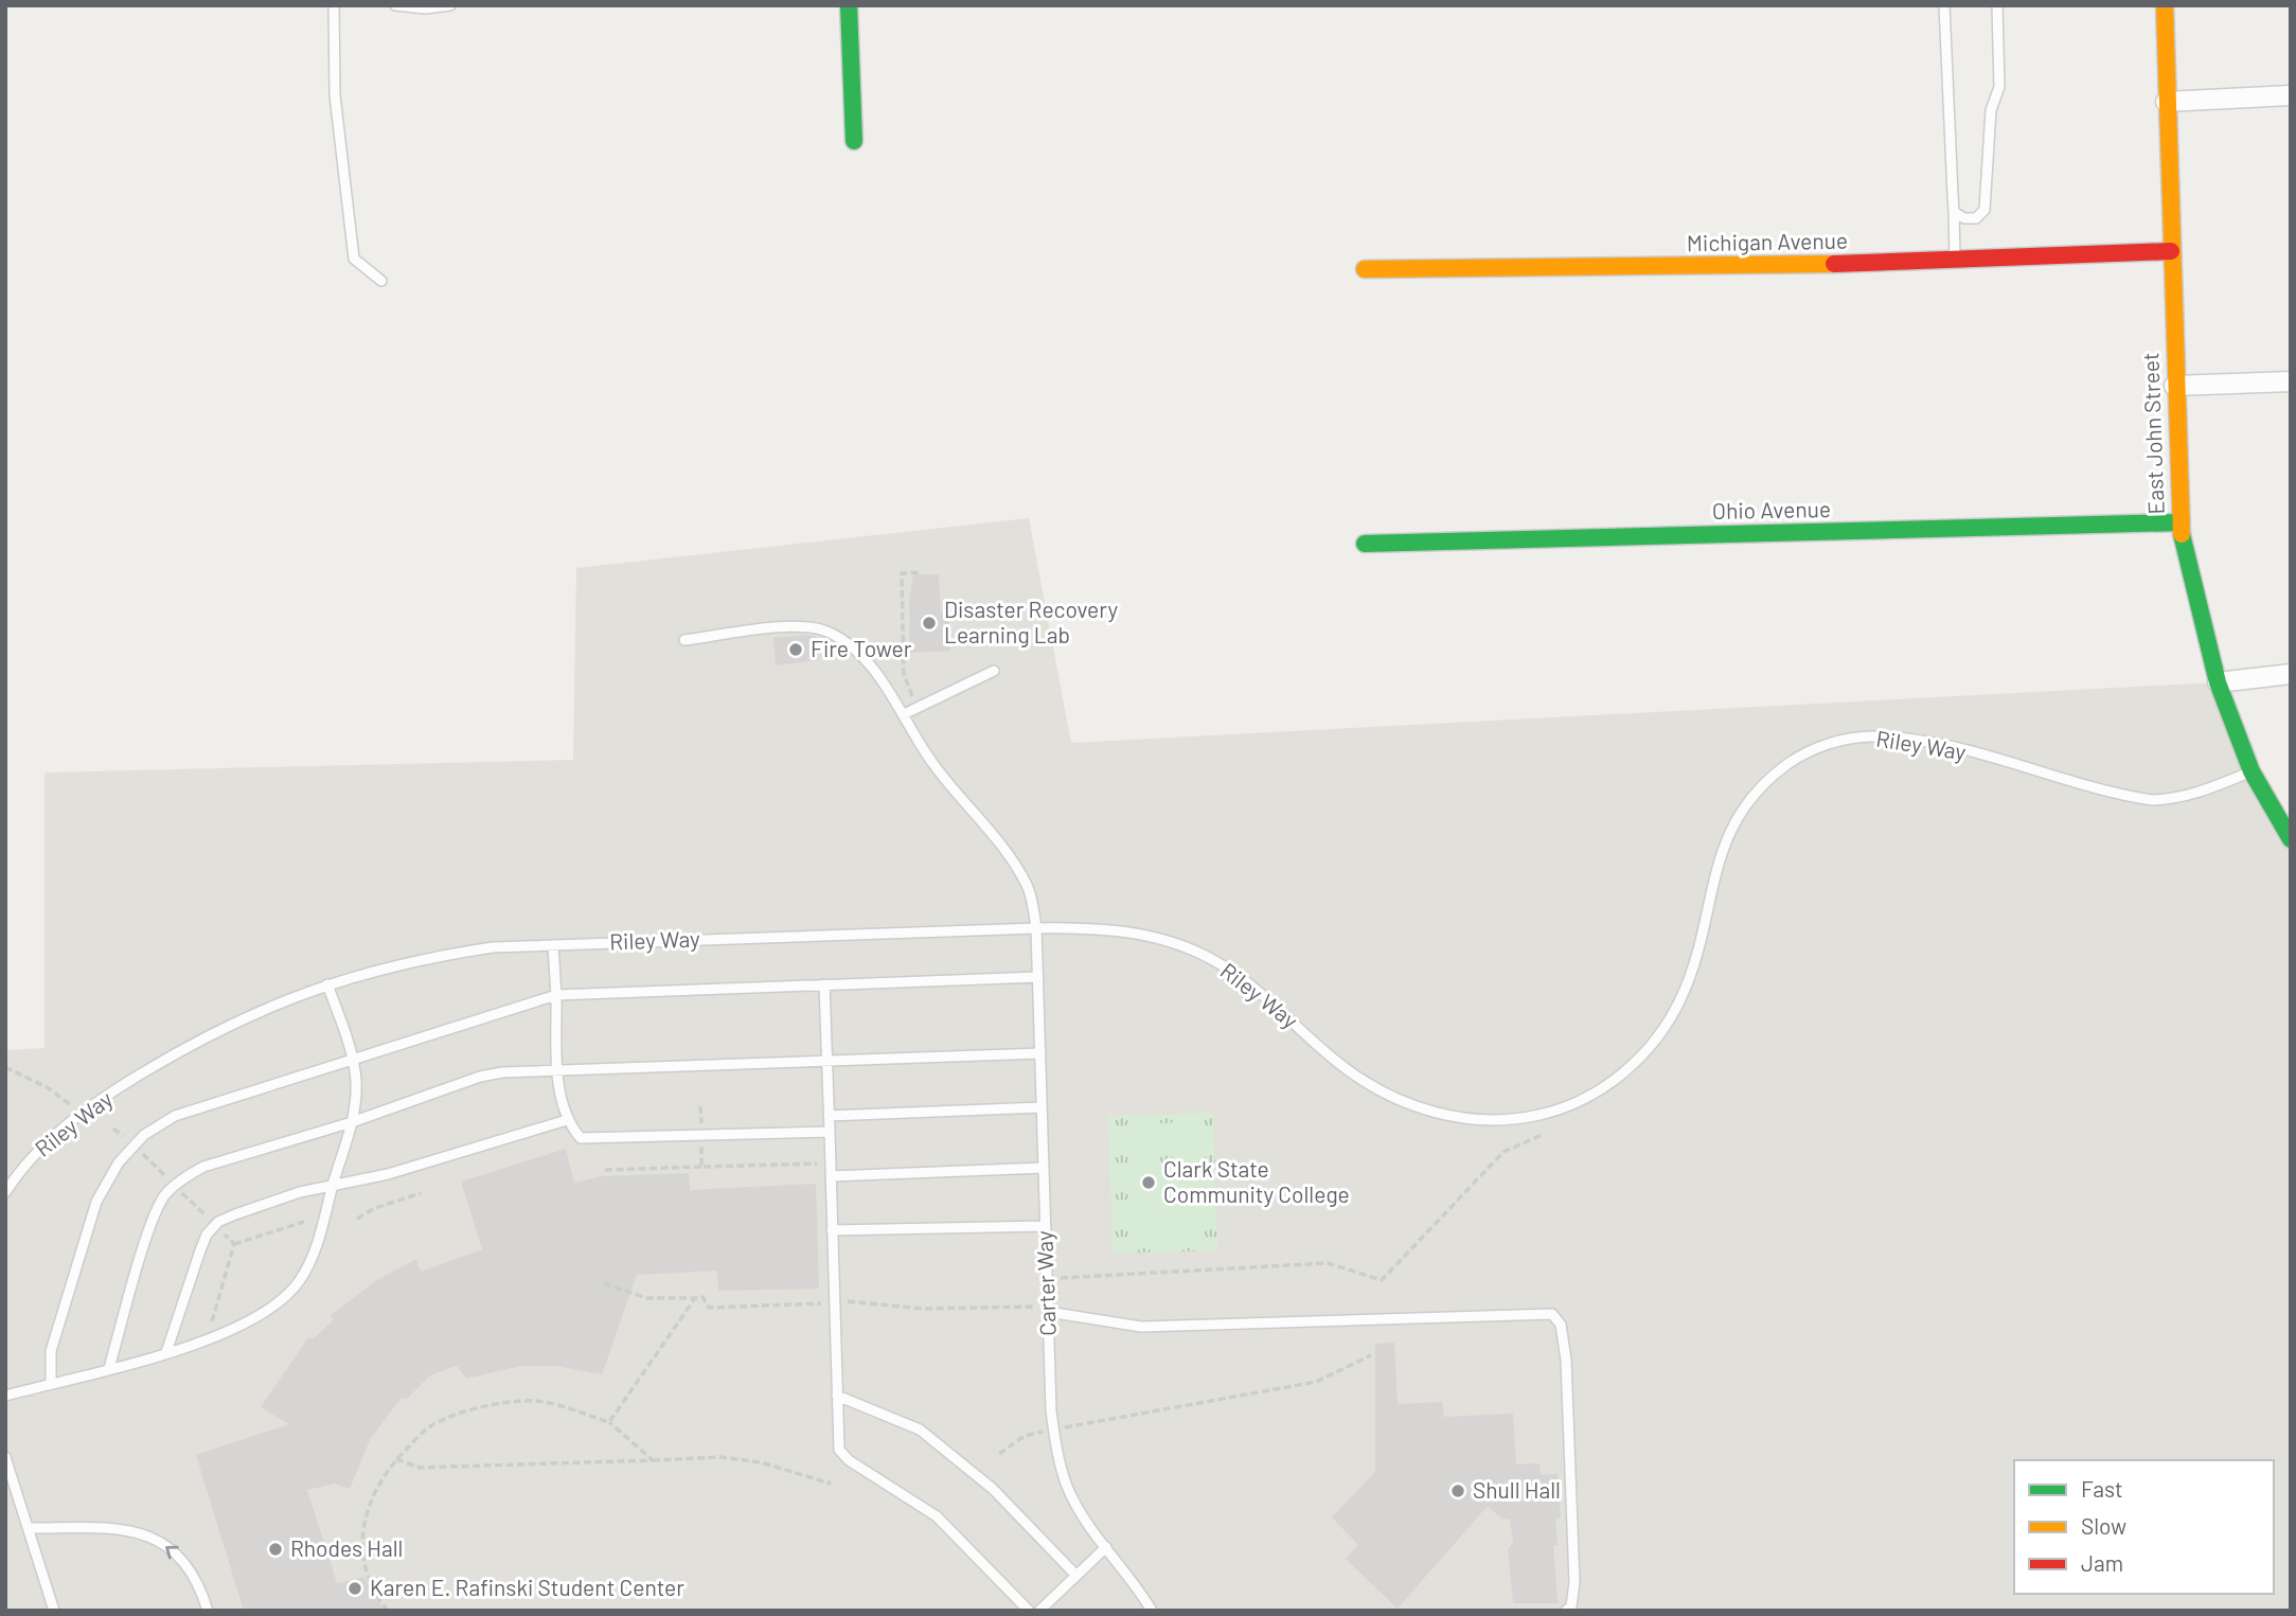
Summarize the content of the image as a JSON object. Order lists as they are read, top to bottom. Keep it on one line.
{"streets":{"street":["Michigan Avenue","East John Street","Ohio Avenue"],"lane":["Riley Way","Carter Way"]},"crossings":[["Michigan Avenue","East John Street"],["East John Street","Ohio Avenue"],["East John Street","Riley Way"],["Riley Way","Carter Way"]],"places":["Disaster Recovery Learning Lab","Fire Tower","Clark State Community College","Shull Hall","Rhodes Hall","Karen E. Rafinski Student Center"],"legend":["Fast","Slow","Jam"]}
